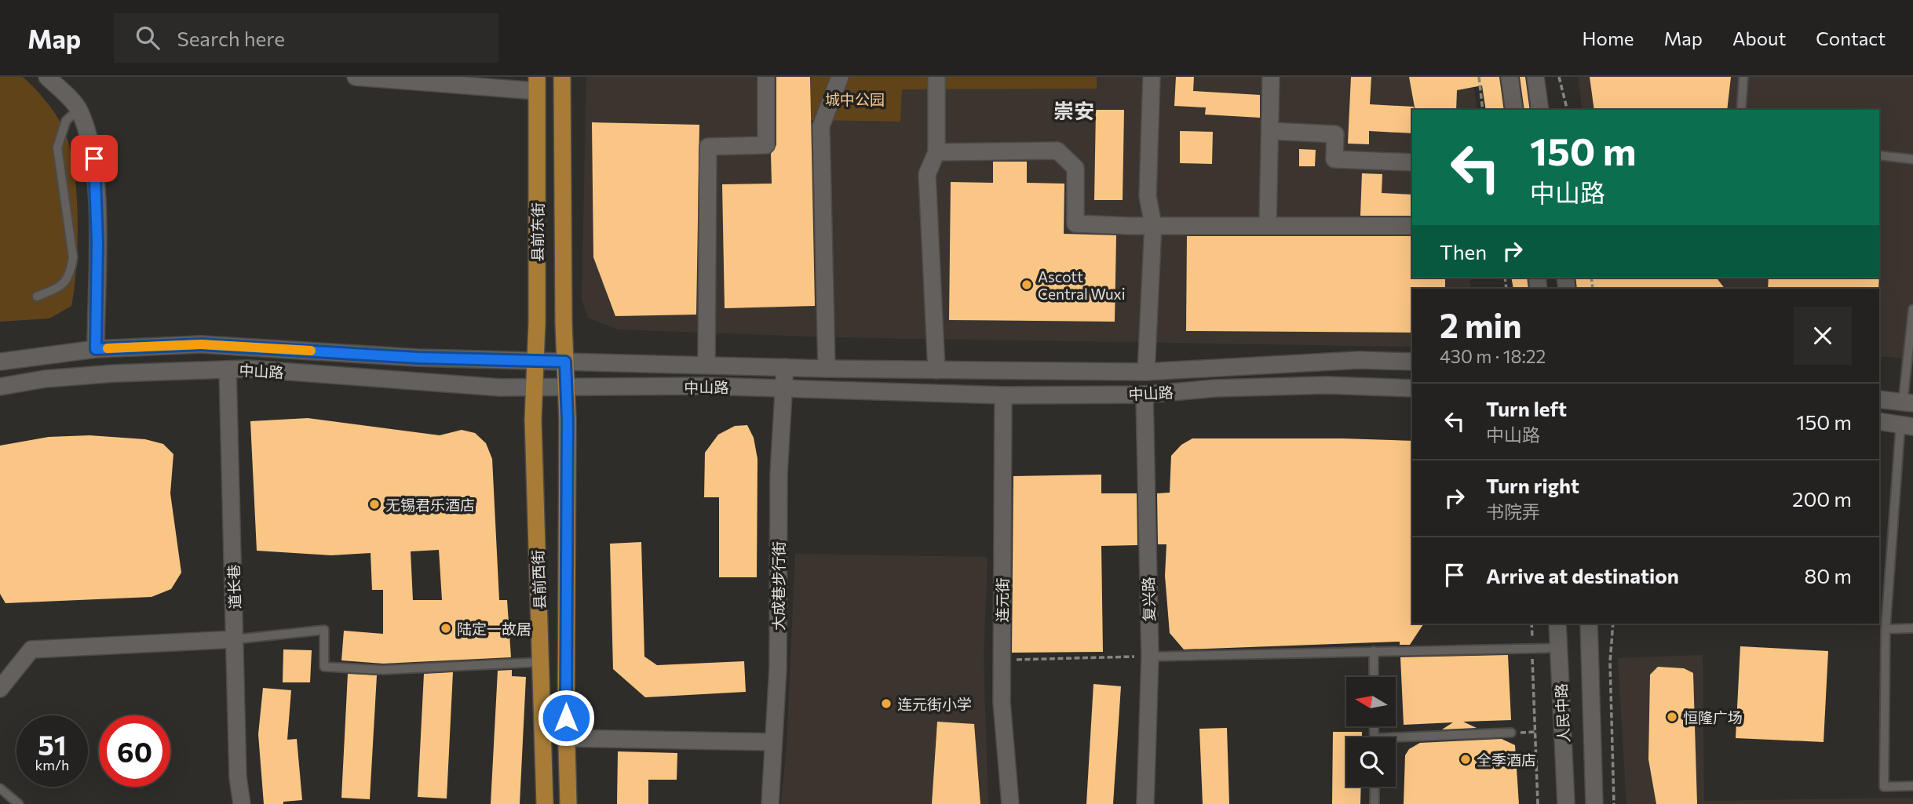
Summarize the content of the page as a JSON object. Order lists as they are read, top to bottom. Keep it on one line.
{"streets":{"main road":["县前东街","县前西街"],"street":["中山路","大成巷步行街","道长巷","复兴路","连元街","人民中路"]},"crossings":[["县前东街","中山路"],["县前东街","县前西街"],["中山路","县前西街"],["中山路","大成巷步行街"],["中山路","道长巷"],["中山路","复兴路"],["中山路","连元街"]],"districts":["崇安"],"parks":["城中公园"],"places":["Ascott Central Wuxi","无锡君乐酒店","陆定一故居","连元街小学","恒隆广场","全季酒店"],"north":"left","page":{"header":"Map","search":"Search here","nav":["Home","Map","About","Contact"],"turn":["150 m","中山路"],"then":"Then","heading":["2 min","430 m · 18:22"],"list":[{"name":"Turn left","note":"中山路","value":"150 m"},{"name":"Turn right","note":"书院弄","value":"200 m"},{"name":"Arrive at destination","value":"80 m"}],"speed":"51 km/h","limit":"60"}}
